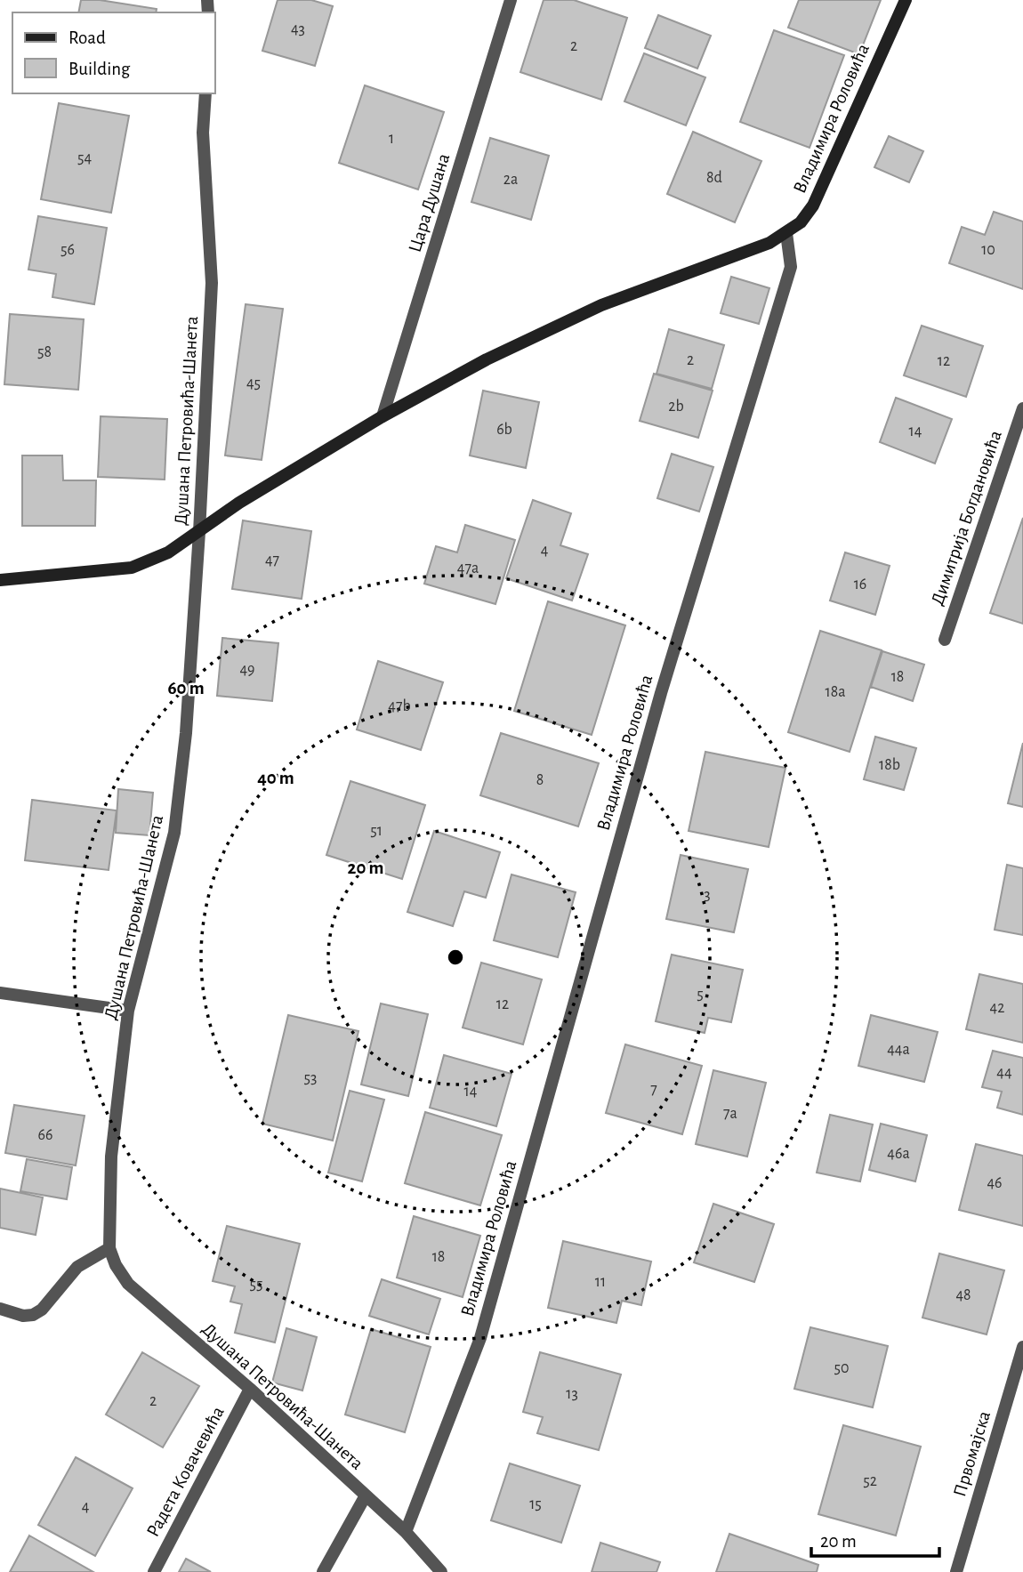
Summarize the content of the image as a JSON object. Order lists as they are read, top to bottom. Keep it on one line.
{"streets":{"street":["Владимира Роловића","Цара Душана","Душана Петровића-Шанета","Димитрија Богдановића","Првомајска","Радета Ковачевића"]},"crossings":[["Владимира Роловића","Душана Петровића-Шанета"],["Душана Петровића-Шанета","Радета Ковачевића"]],"house_numbers":["43","2","1","54","8d","2a","56","10","58","2","12","45","2b","6b","14","4","47","47a","16","49","18","18a","47b","18b","8","51","3","5","12","42","44a","44","53","7","14","7a","66","46a","46","18","11","55","48","50","13","2","52","15","4"],"legend":["Road","Building"],"scale_bar":"20 m","rings":["60 m","40 m","20 m"]}
